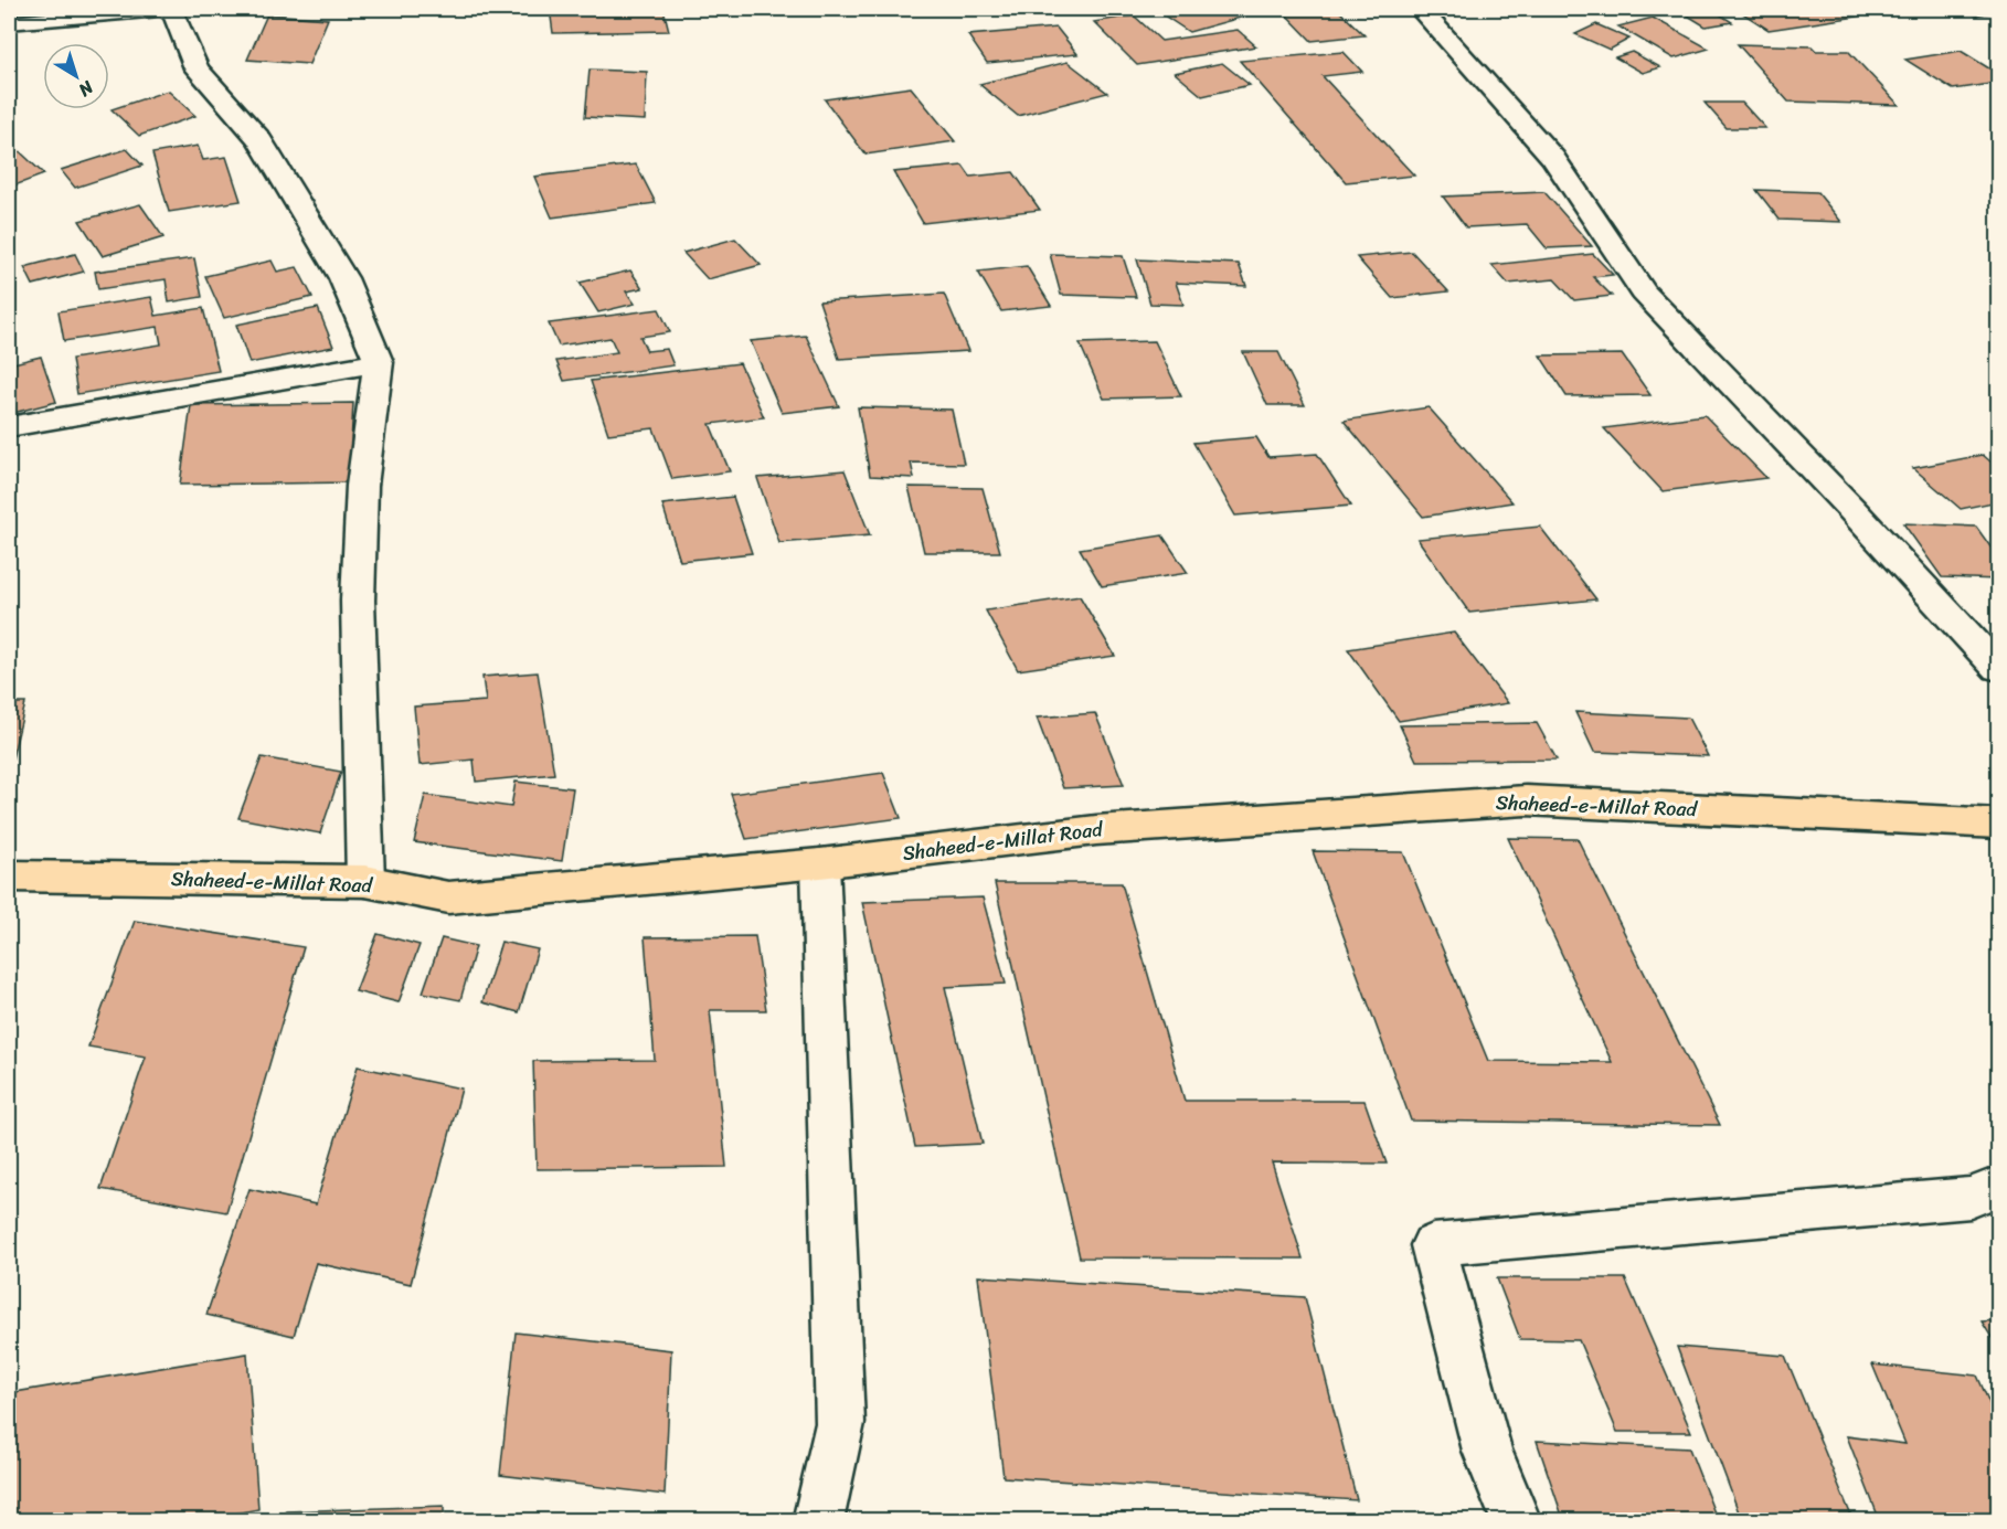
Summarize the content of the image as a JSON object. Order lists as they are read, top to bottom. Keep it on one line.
{"streets":{"main road":["Shaheed-e-Millat Road"]},"north":"bottom right"}
